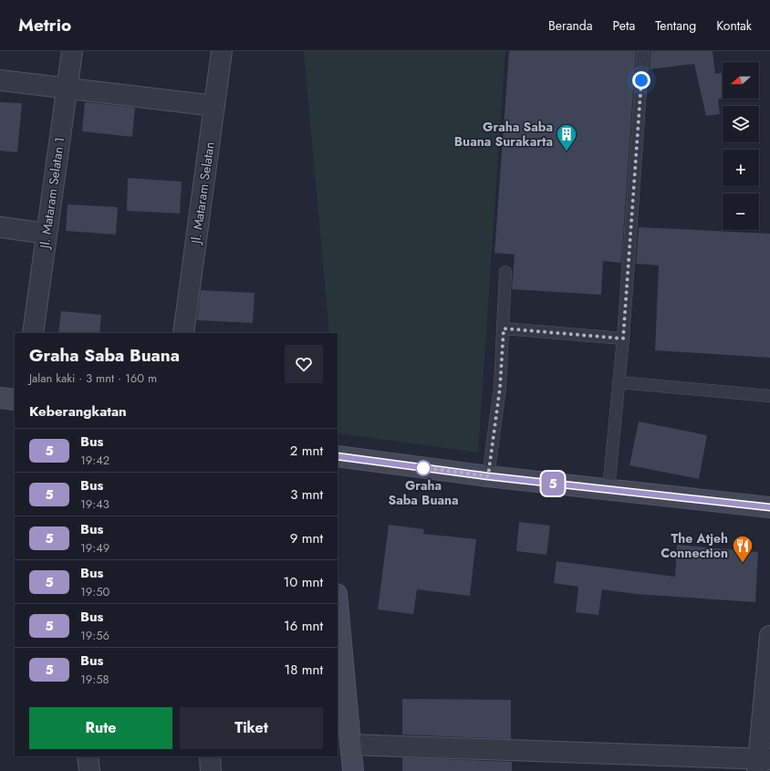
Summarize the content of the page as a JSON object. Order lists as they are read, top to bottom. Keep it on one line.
{"streets":{"street":["Jl. Mataram Selatan 1","Jl. Mataram Selatan"]},"places":{"building":["Graha Saba Buana Surakarta"],"other":["Graha Saba Buana"],"restaurant":["The Atjeh Connection"]},"lines":["bus line 5"],"north":"left","page":{"header":"Metrio","nav":["Beranda","Peta","Tentang","Kontak"],"on_map":"5","map_buttons":["+","−"],"heading":[["Graha Saba Buana","Jalan kaki · 3 mnt · 160 m"],"Keberangkatan"],"list":[{"mark":"5","name":"Bus","note":"19:42","value":"2 mnt"},{"mark":"5","name":"Bus","note":"19:43","value":"3 mnt"},{"mark":"5","name":"Bus","note":"19:49","value":"9 mnt"},{"mark":"5","name":"Bus","note":"19:50","value":"10 mnt"},{"mark":"5","name":"Bus","note":"19:56","value":"16 mnt"},{"mark":"5","name":"Bus","note":"19:58","value":"18 mnt"}],"buttons":["Rute","Tiket"]}}
